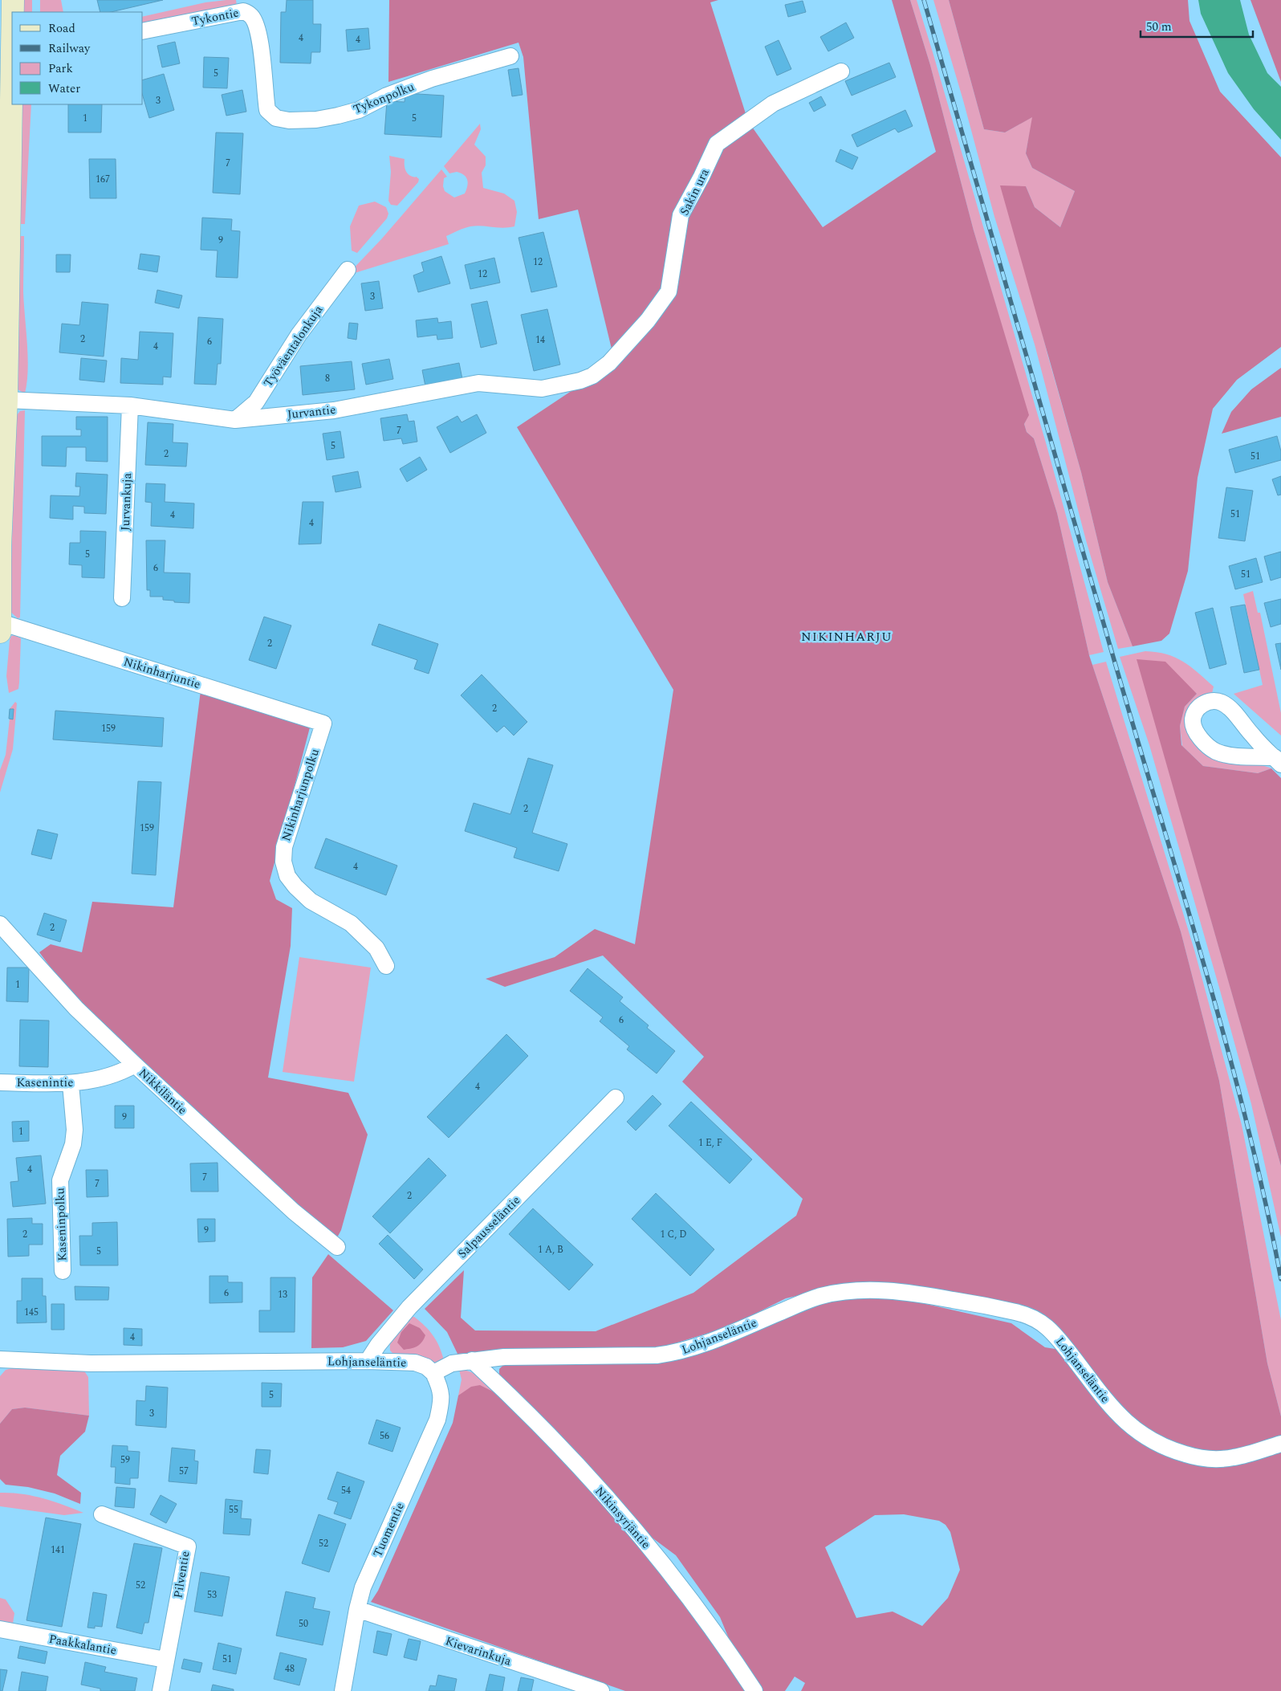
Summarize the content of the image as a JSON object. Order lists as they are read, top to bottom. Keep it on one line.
{"streets":{"street":["Tykontie","Tykonpolku","Sakin ura","Työväentalonkuja","Jurvantie","Jurvankuja","Nikinharjuntie","Nikinharjunpolku","Kasenintie","Nikkiläntie","Kaseninpolku","Salpausseläntie","Lohjanseläntie","Nikinsyrjäntie","Tuomentie","Pilventie","Paakkalantie","Kievarinkuja"]},"crossings":[["Tykontie","Tykonpolku"],["Sakin ura","Jurvantie"],["Työväentalonkuja","Jurvantie"],["Jurvantie","Jurvankuja"],["Nikinharjuntie","Nikinharjunpolku"],["Kasenintie","Nikkiläntie"],["Kasenintie","Kaseninpolku"],["Salpausseläntie","Lohjanseläntie"],["Lohjanseläntie","Nikinsyrjäntie"],["Lohjanseläntie","Tuomentie"],["Tuomentie","Kievarinkuja"],["Pilventie","Paakkalantie"]],"districts":["NIKINHARJU"],"house_numbers":["4","4","5","3","1","5","7","167","9","12","12","3","2","14","6","4","8","7","5","2","51","51","4","4","5","6","51","2","2","159","2","159","4","2","1","6","4","9","1","1 E, F","4","7","7","2","9","2","1 C, D","1 A, B","5","6","13","145","4","5","3","56","59","57","54","55","52","141","52","53","50","51","48"],"legend":["Road","Railway","Park","Water"],"scale_bar":"50 m"}
